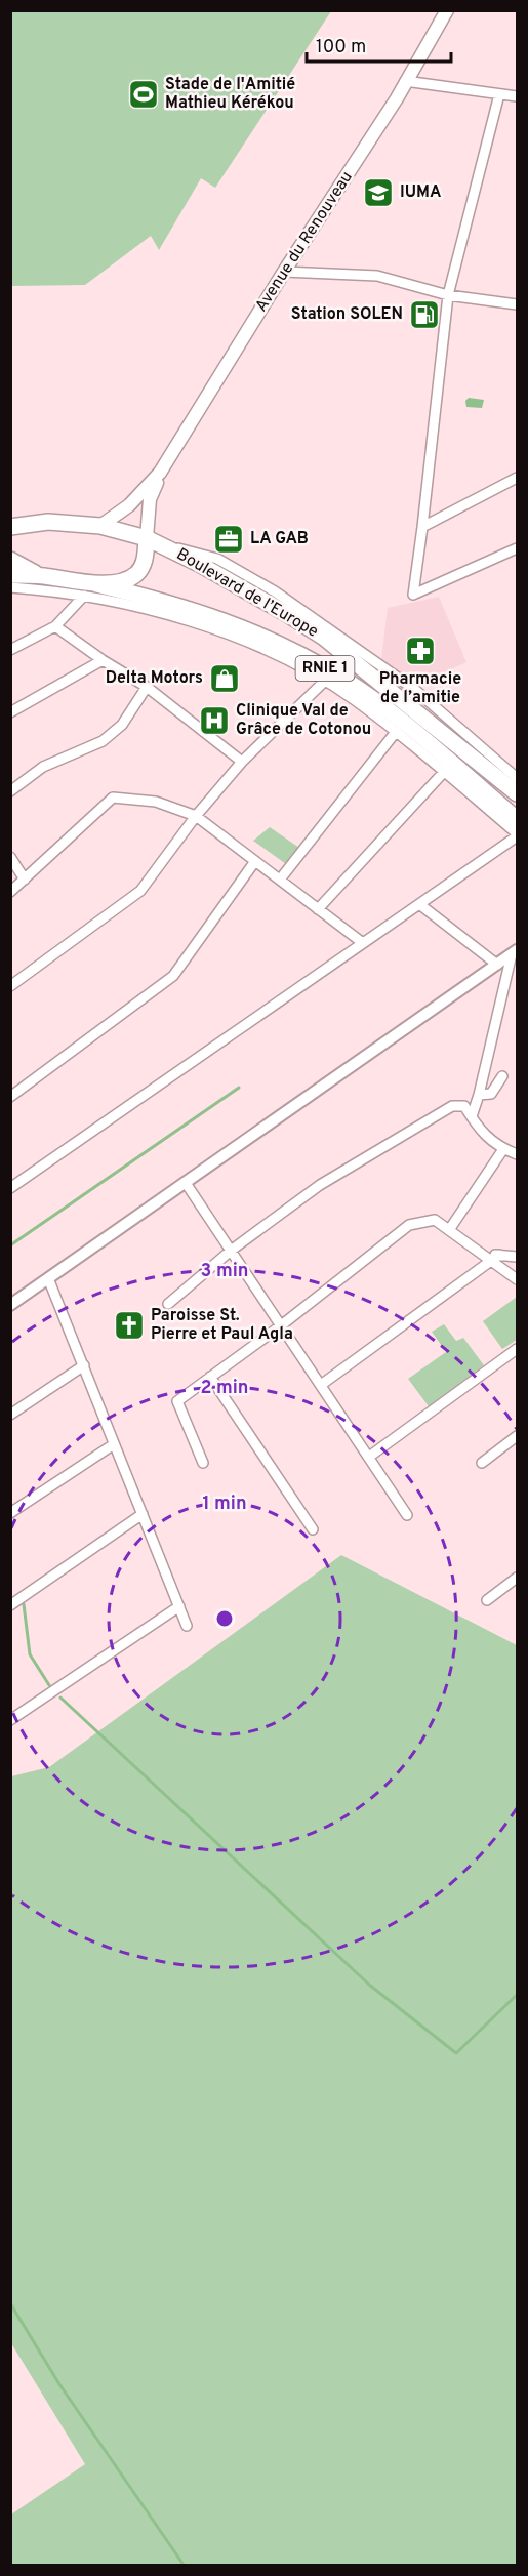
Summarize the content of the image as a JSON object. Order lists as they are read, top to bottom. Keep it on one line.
{"streets":{"highway":["Boulevard de l’Europe","RNIE 1"],"main road":["Avenue du Renouveau"]},"crossings":[["Avenue du Renouveau","Boulevard de l’Europe"],["Avenue du Renouveau","RNIE 1"],["Boulevard de l’Europe","RNIE 1"]],"places":{"sports":["Stade de l'Amitié Mathieu Kérékou"],"school or university":["IUMA"],"fuel station":["Station SOLEN"],"office":["LA GAB"],"pharmacy":["Pharmacie de l’amitie"],"shop":["Delta Motors"],"hospital":["Clinique Val de Grâce de Cotonou"],"church":["Paroisse St. Pierre et Paul Agla"]},"scale_bar":"100 m","rings":["3 min","2 min","1 min"]}
